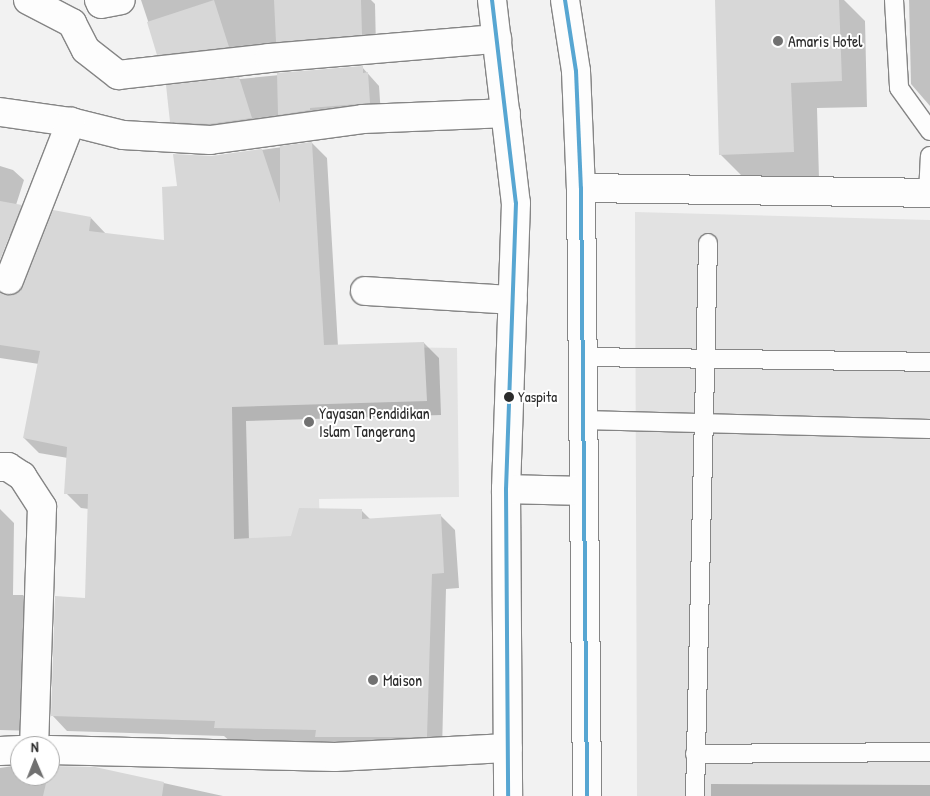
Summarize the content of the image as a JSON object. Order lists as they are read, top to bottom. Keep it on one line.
{"places":["Amaris Hotel","Yaspita","Yayasan Pendidikan Islam Tangerang","Maison"],"north":"top"}
